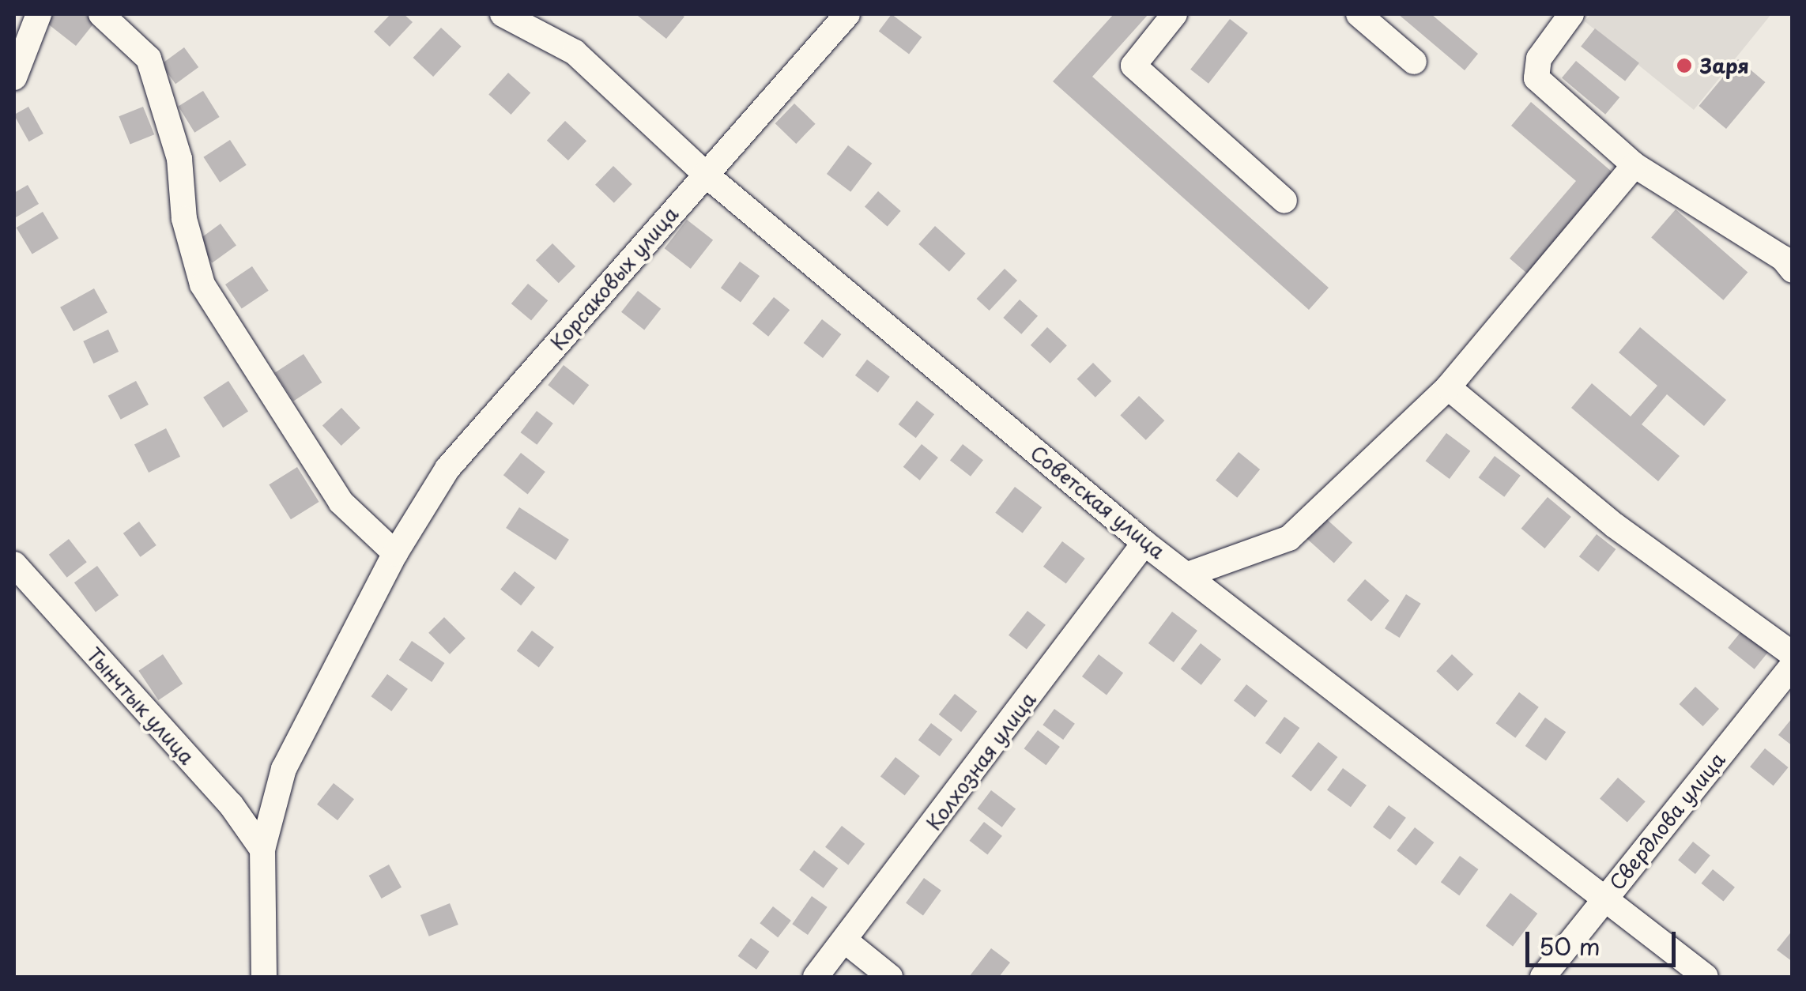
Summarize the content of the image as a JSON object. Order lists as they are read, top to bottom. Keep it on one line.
{"streets":{"street":["Корсаковых улица","Советская улица","Тынчтык улица","Колхозная улица","Свердлова улица"]},"crossings":[["Корсаковых улица","Советская улица"],["Корсаковых улица","Тынчтык улица"],["Советская улица","Колхозная улица"],["Советская улица","Свердлова улица"]],"places":["Заря"],"scale_bar":"50 m"}
